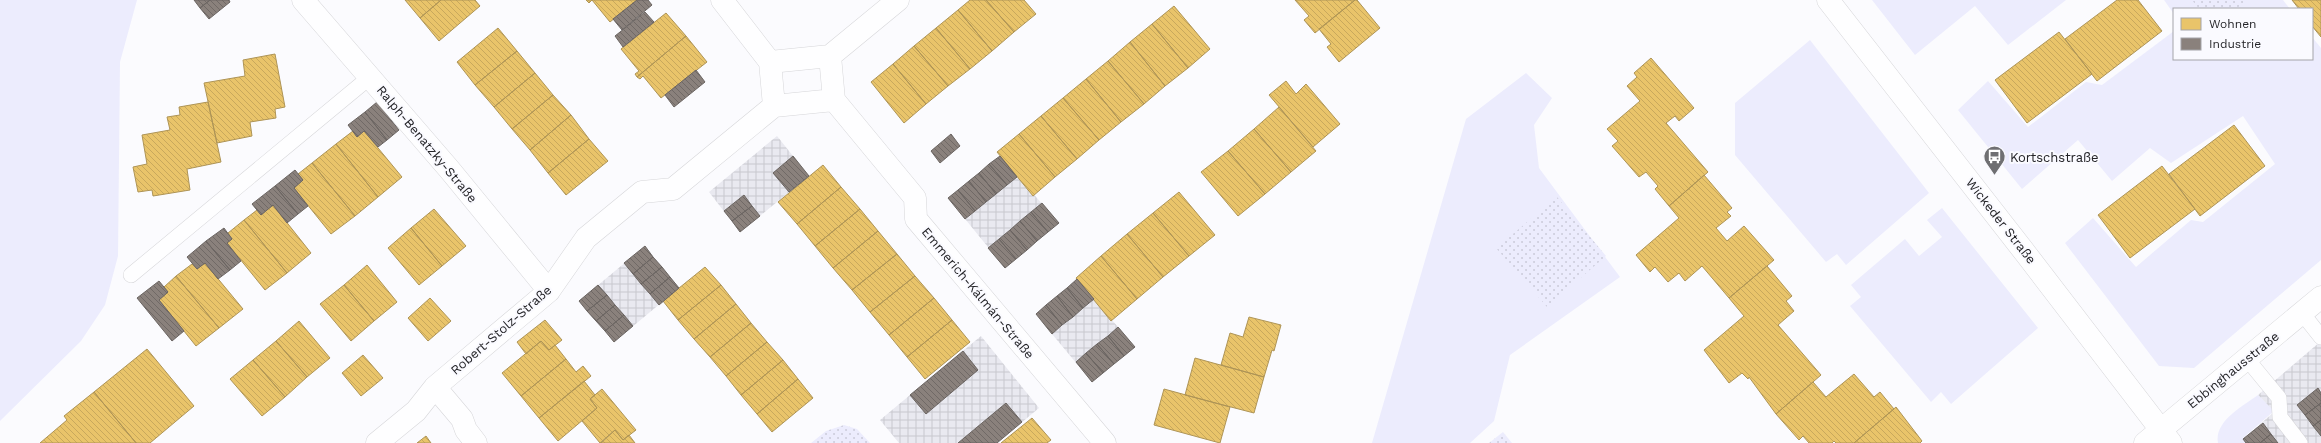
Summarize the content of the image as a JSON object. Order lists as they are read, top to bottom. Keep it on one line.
{"streets":{"street":["Ralph-Benatzky-Straße","Wickeder Straße","Emmerich-Kálmán-Straße","Robert-Stolz-Straße","Ebbinghausstraße"]},"crossings":[["Ralph-Benatzky-Straße","Robert-Stolz-Straße"],["Wickeder Straße","Ebbinghausstraße"]],"places":{"bus stop":["Kortschstraße"]},"legend":["Wohnen","Industrie"]}
